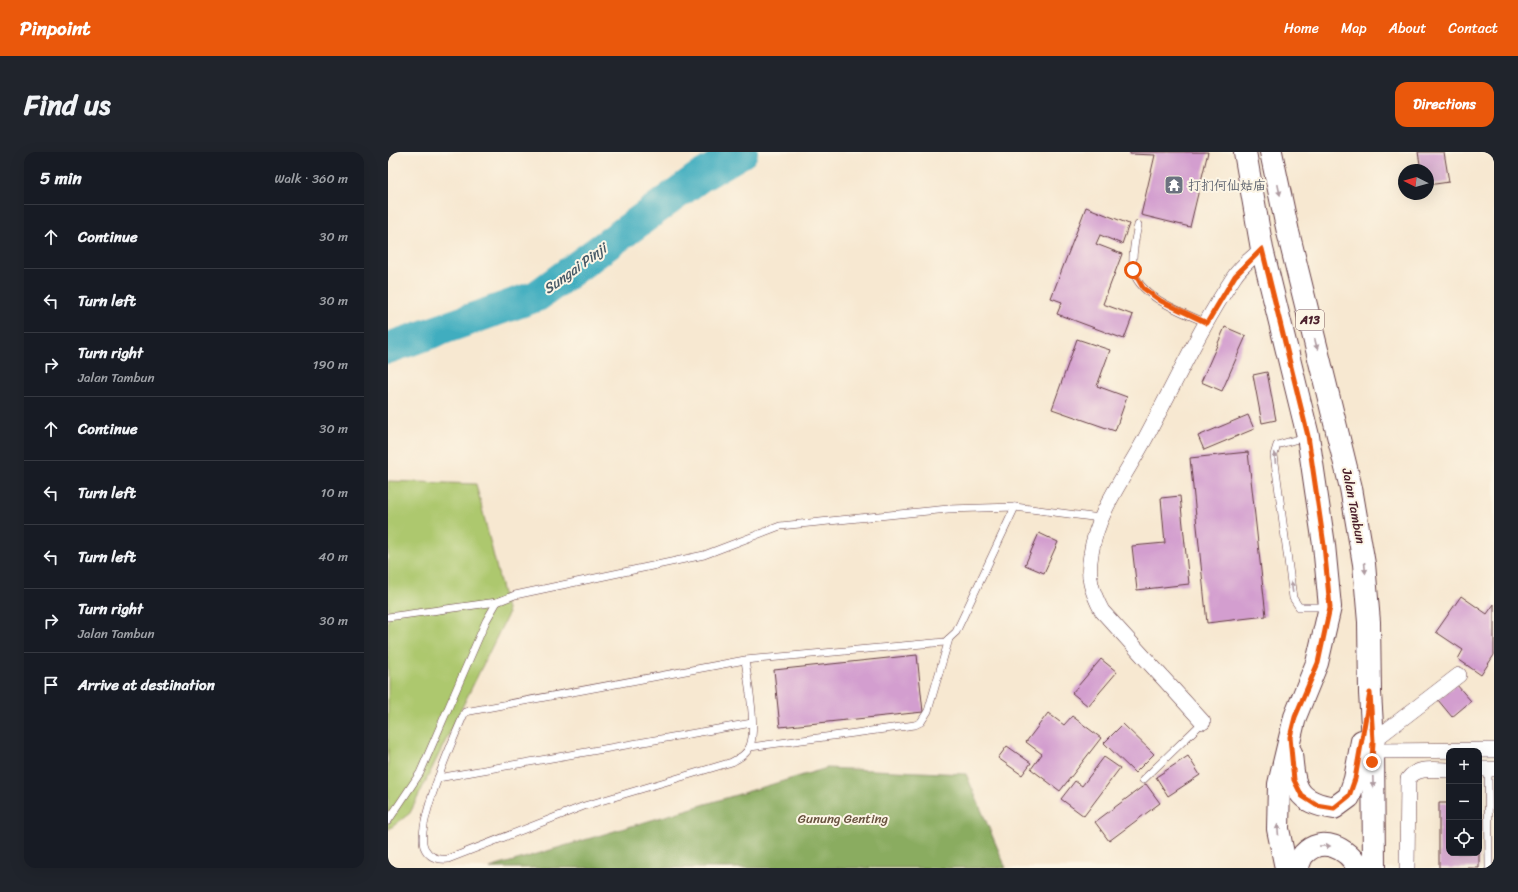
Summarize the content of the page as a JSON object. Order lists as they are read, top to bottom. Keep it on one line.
{"streets":{"main road":["A13","Jalan Tambun"]},"water":["Sungai Pinji"],"parks":["Gunung Genting"],"places":{"temple":["打扪何仙姑庙"]},"north":"left","page":{"header":"Pinpoint","nav":["Home","Map","About","Contact"],"title":"Find us","buttons":"Directions","heading":["5 min","Walk · 360 m"],"list":[["Continue","30 m"],["Turn left","30 m"],["Turn right","Jalan Tambun","190 m"],["Continue","30 m"],["Turn left","10 m"],["Turn left","40 m"],["Turn right","Jalan Tambun","30 m"],"Arrive at destination"],"map_buttons":["+","−"]}}
